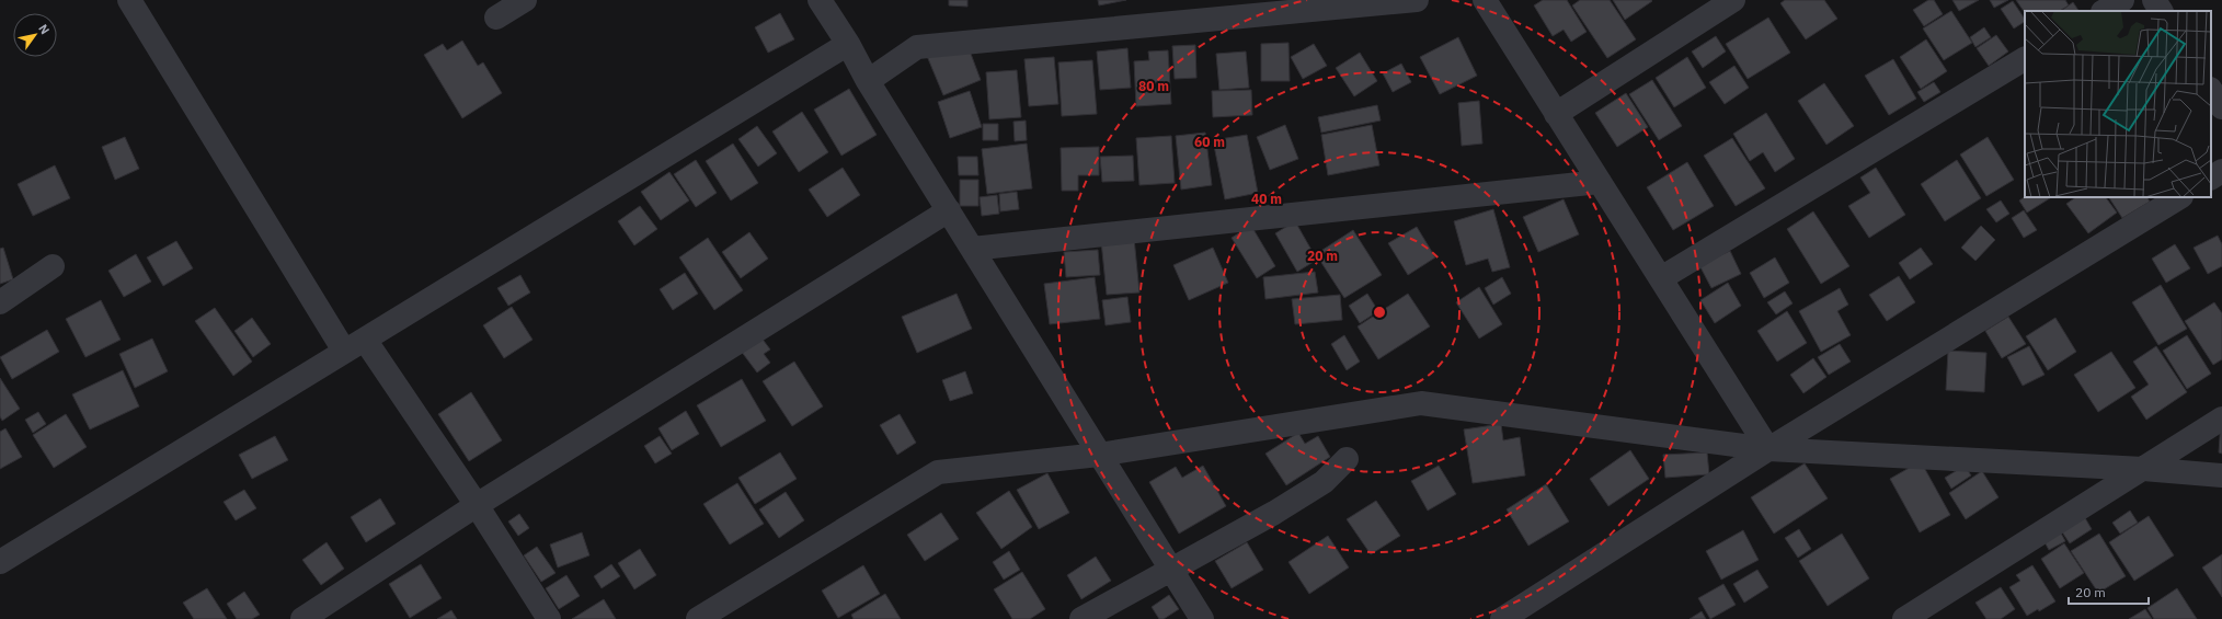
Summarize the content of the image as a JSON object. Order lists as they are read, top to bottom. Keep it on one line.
{"scale_bar":"20 m","north":"top right","rings":["80 m","60 m","40 m","20 m"]}
